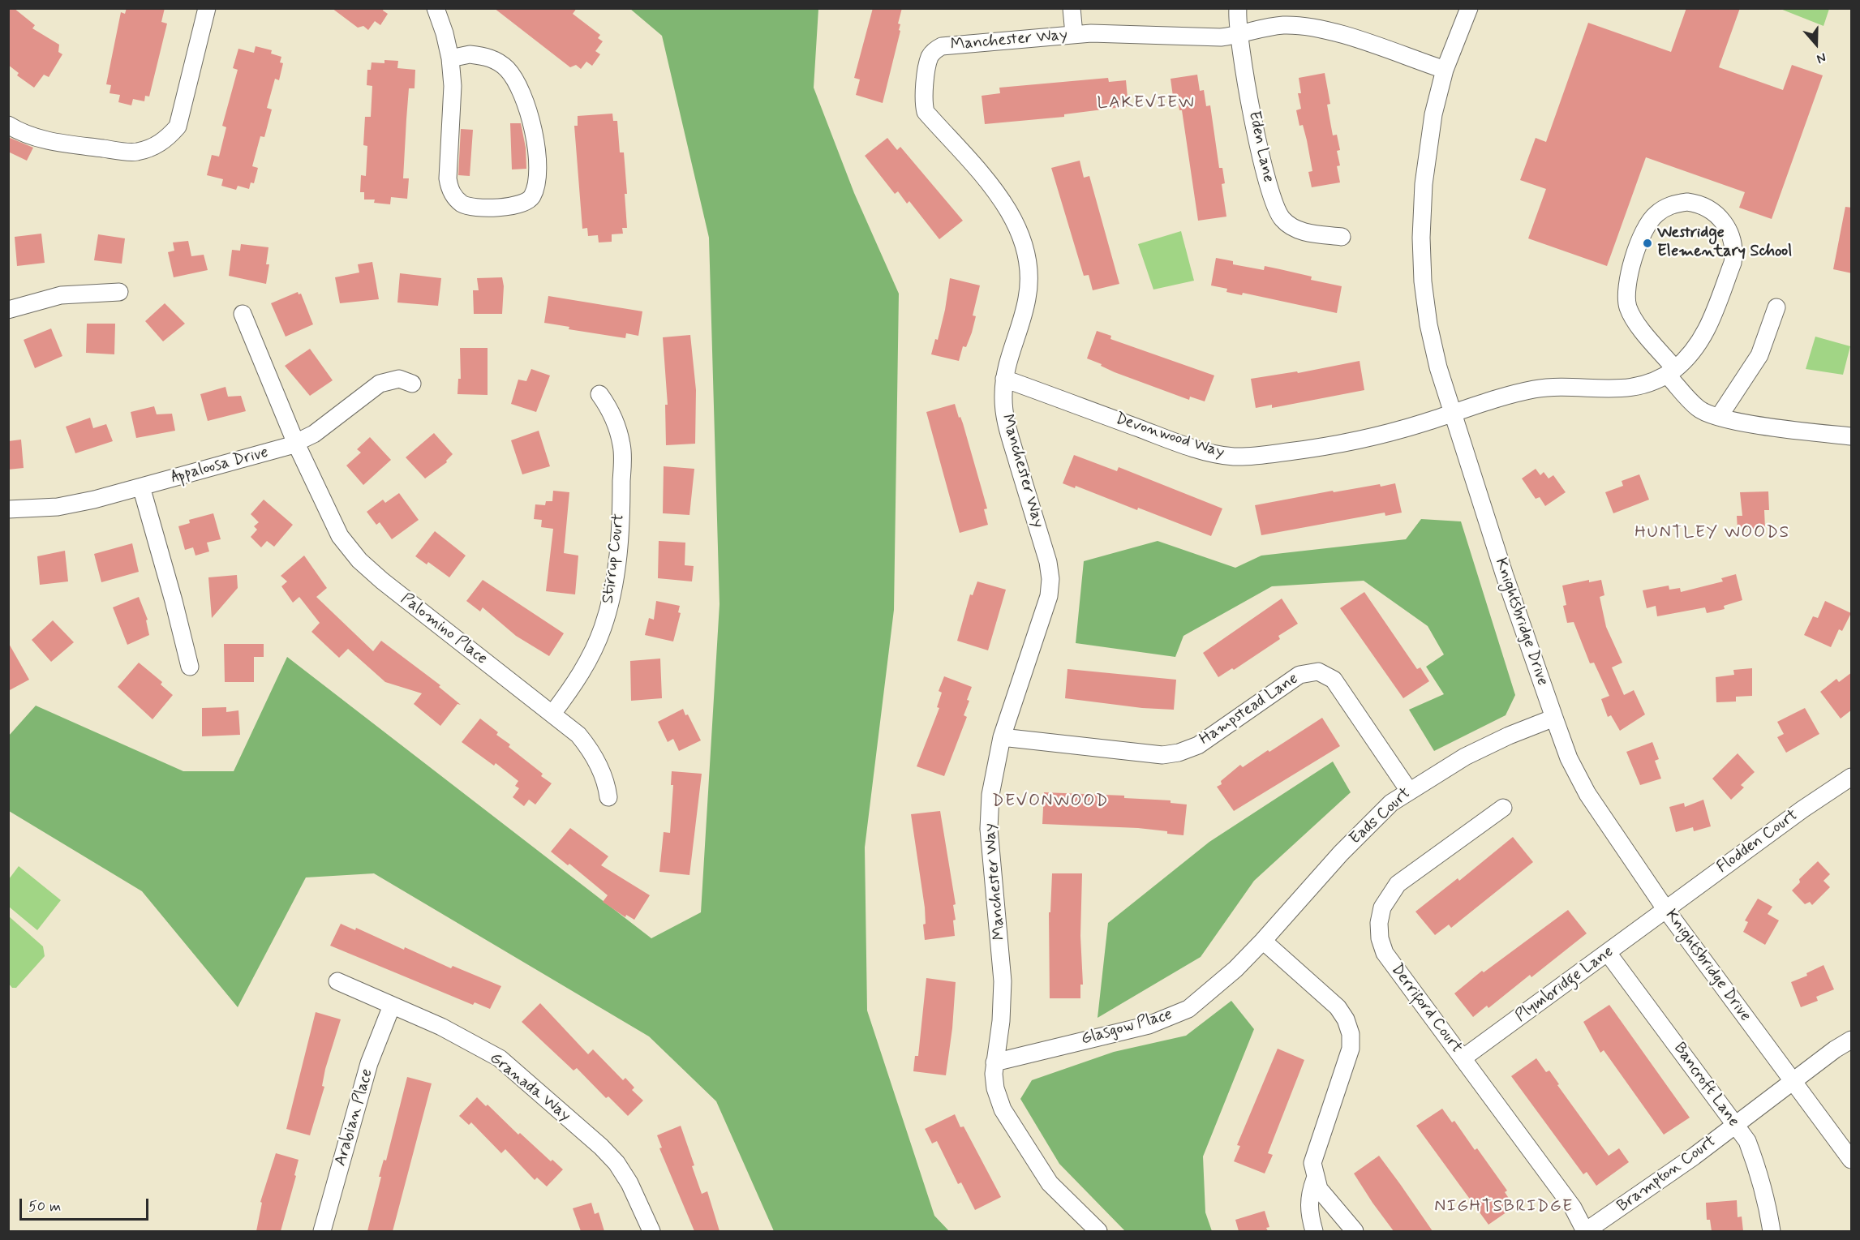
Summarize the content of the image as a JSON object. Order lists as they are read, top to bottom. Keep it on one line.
{"streets":{"street":["Manchester Way","Eden Lane","Devonwood Way","Appaloosa Drive","Stirrup Court","Knightsbridge Drive","Palomino Place","Hampstead Lane","Eads Court","Flodden Court","Plymbridge Lane","Derriford Court","Glasgow Place","Bancroft Lane","Granada Way","Arabian Place","Brampton Court"]},"crossings":[["Manchester Way","Eden Lane"],["Manchester Way","Devonwood Way"],["Manchester Way","Knightsbridge Drive"],["Manchester Way","Hampstead Lane"],["Manchester Way","Glasgow Place"],["Devonwood Way","Knightsbridge Drive"],["Appaloosa Drive","Palomino Place"],["Stirrup Court","Palomino Place"],["Knightsbridge Drive","Eads Court"],["Knightsbridge Drive","Flodden Court"],["Knightsbridge Drive","Plymbridge Lane"],["Knightsbridge Drive","Brampton Court"],["Hampstead Lane","Eads Court"],["Eads Court","Glasgow Place"],["Flodden Court","Plymbridge Lane"],["Plymbridge Lane","Derriford Court"],["Plymbridge Lane","Bancroft Lane"],["Derriford Court","Brampton Court"],["Bancroft Lane","Brampton Court"],["Granada Way","Arabian Place"]],"districts":["LAKEVIEW","HUNTLEY WOODS","DEVONWOOD","NIGHTSBRIDGE"],"places":["Westridge Elementary School"],"scale_bar":"50 m","north":"bottom"}
